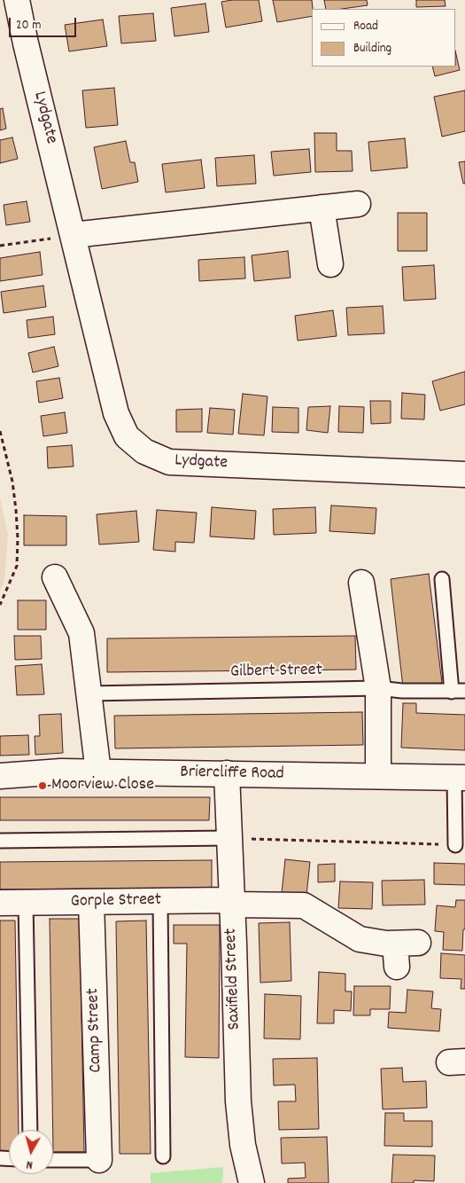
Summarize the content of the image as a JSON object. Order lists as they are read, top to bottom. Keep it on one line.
{"streets":{"street":["Lydgate","Briercliffe Road","Gorple Street","Saxifield Street","Camp Street"],"lane":["Gilbert Street"]},"crossings":[["Briercliffe Road","Saxifield Street"],["Gorple Street","Saxifield Street"],["Gorple Street","Camp Street"]],"places":["Moorview Close"],"legend":["Road","Building"],"scale_bar":"20 m","north":"bottom"}
